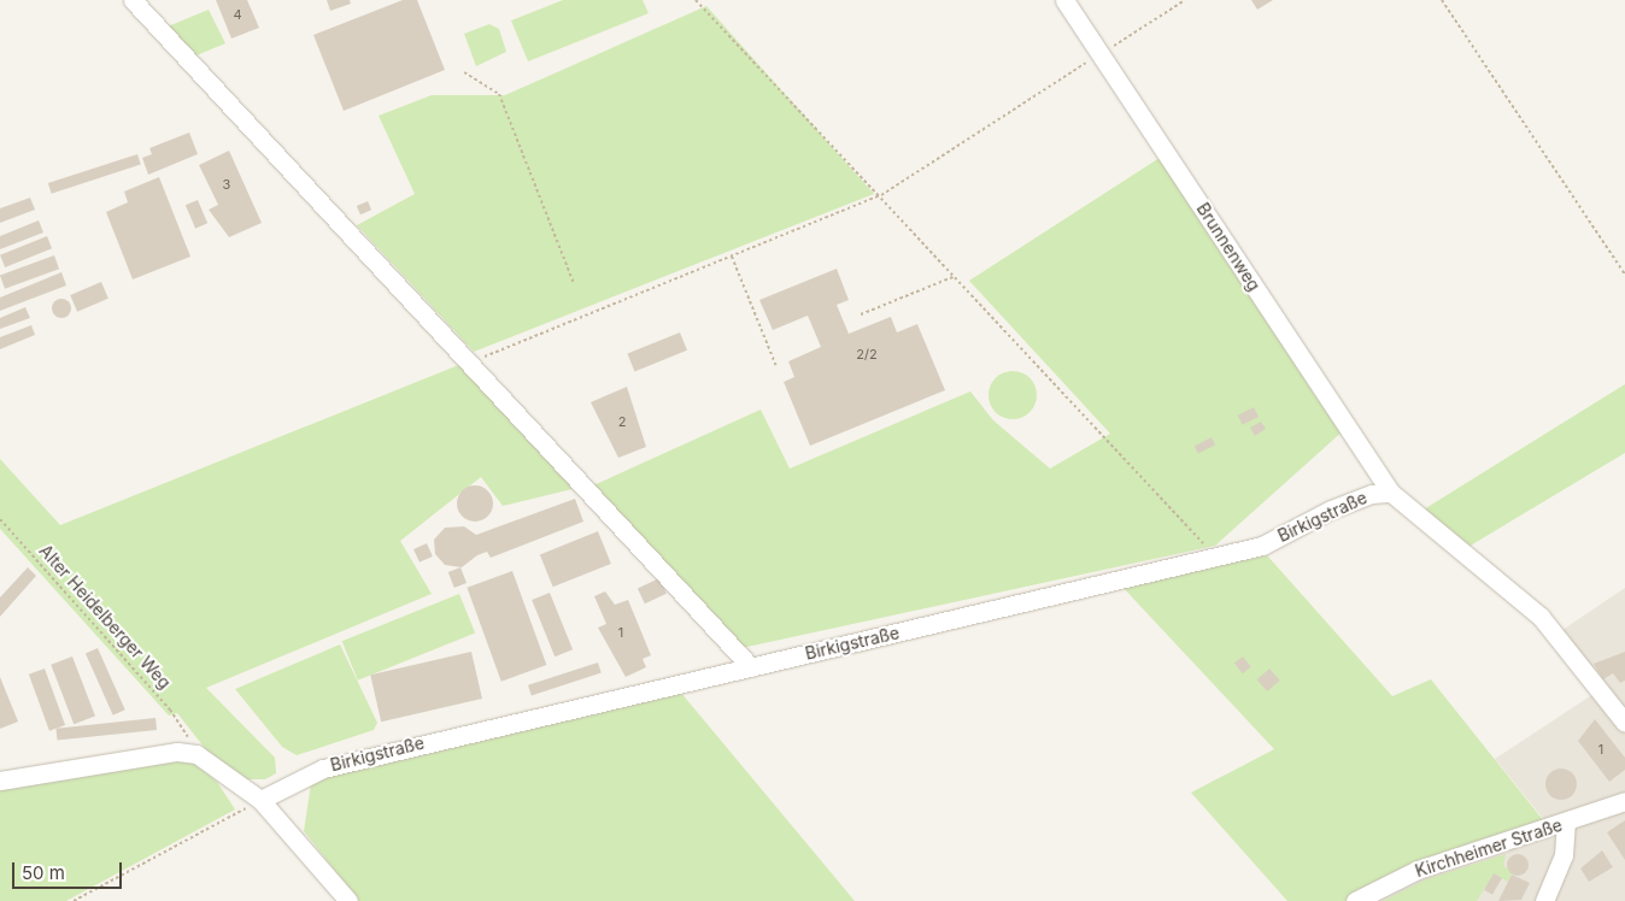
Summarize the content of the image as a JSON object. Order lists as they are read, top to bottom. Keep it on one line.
{"streets":{"street":["Brunnenweg","Birkigstraße","Kirchheimer Straße"],"path":["Alter Heidelberger Weg"]},"crossings":[["Brunnenweg","Birkigstraße"]],"house_numbers":["4","3","2/2","2","1","1"],"scale_bar":"50 m"}
